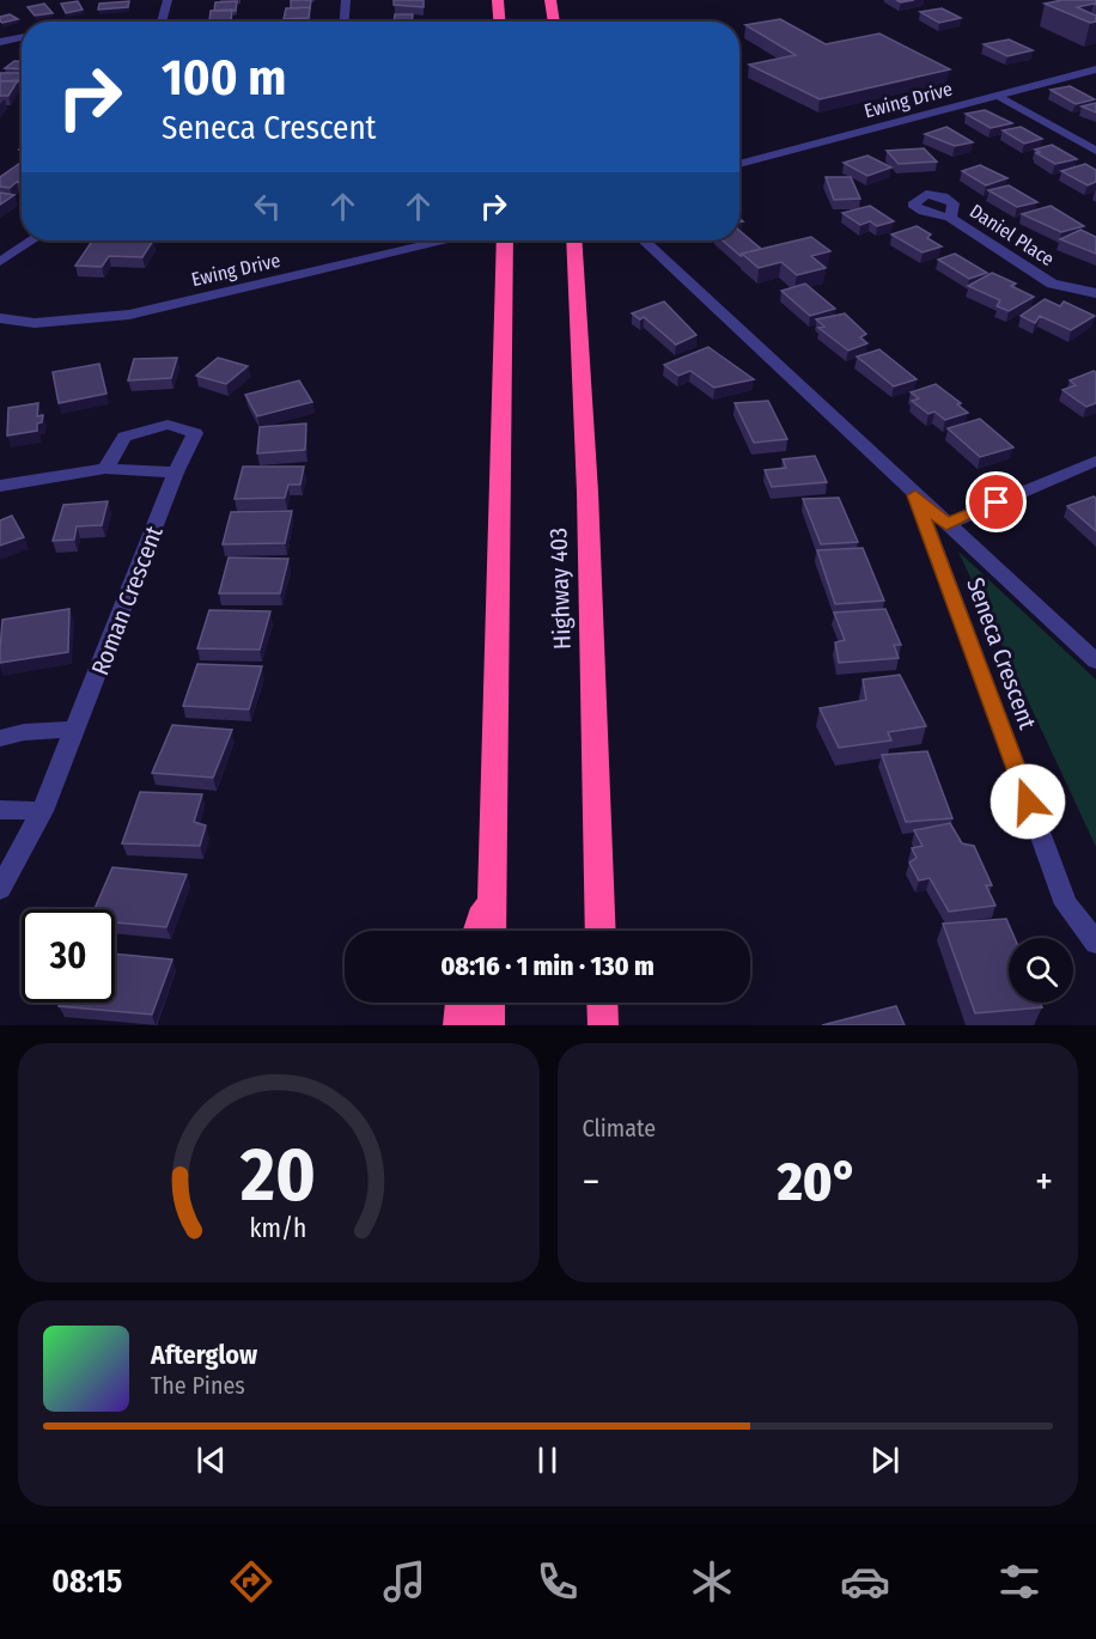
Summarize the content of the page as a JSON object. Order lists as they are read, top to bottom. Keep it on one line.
{"streets":{"highway":["Highway 403"],"street":["Ewing Drive","Daniel Place","Roman Crescent","Seneca Crescent"]},"page":{"turn":["100 m","Seneca Crescent"],"limit":"30","trip":"08:16 · 1 min · 130 m","tile":"Climate","heat":["−","20°","+"],"song":["Afterglow","The Pines"],"tabs":"08:15","gauge":["20","km/h"]}}
